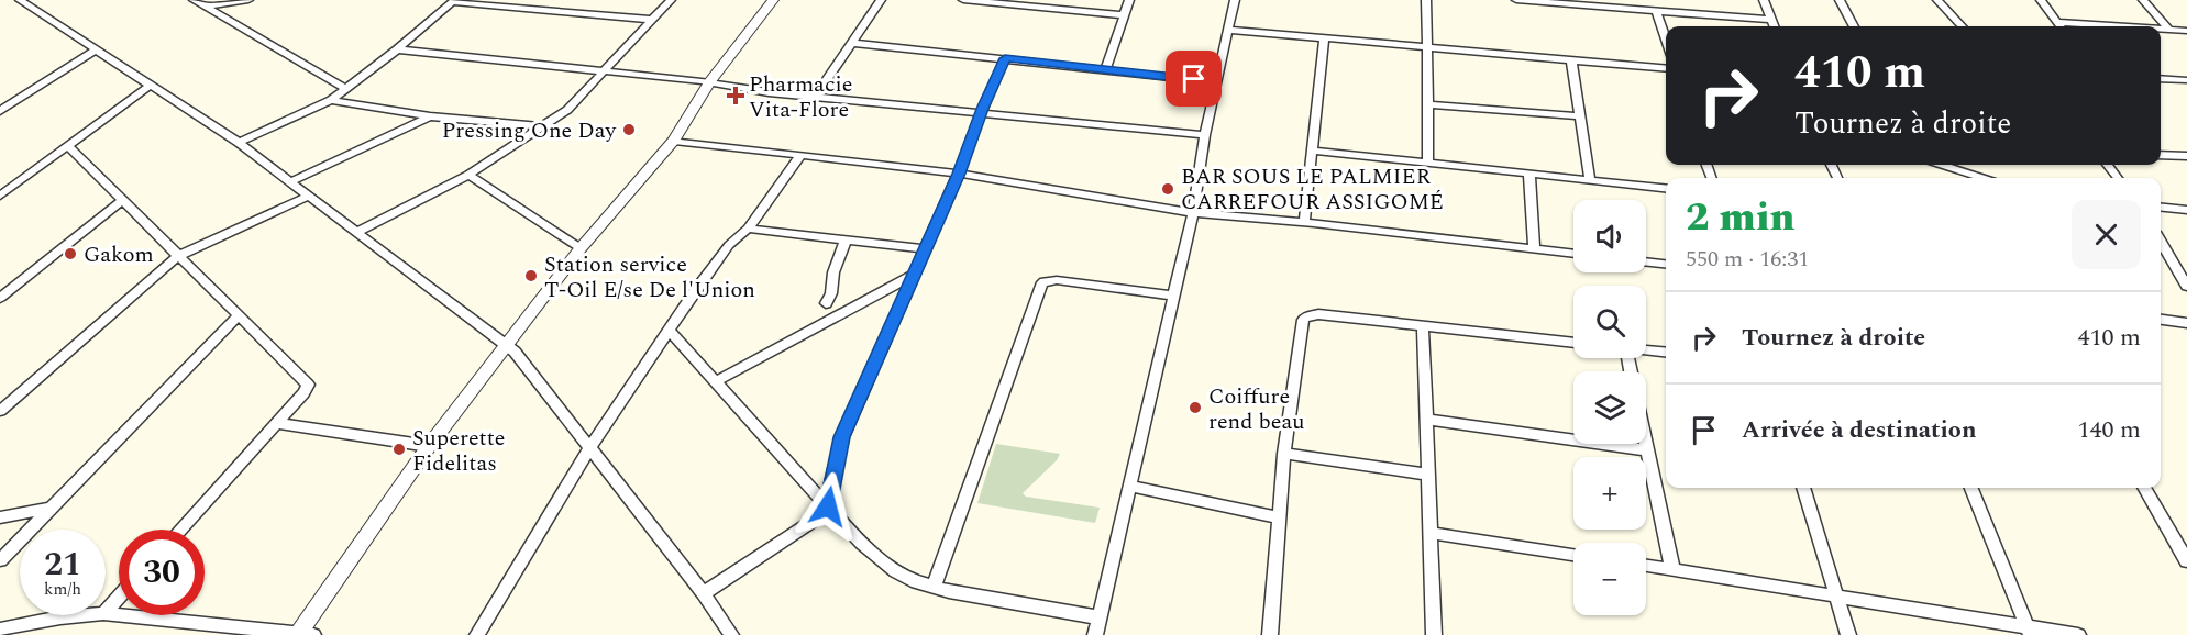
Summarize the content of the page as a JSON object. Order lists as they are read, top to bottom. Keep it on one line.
{"places":{"health":["Pharmacie Vita-Flore"],"other":["Pressing One Day","BAR SOUS LE PALMIER CARREFOUR ASSIGOMÉ","Gakom","Station service T-Oil E/se De l'Union","Coiffure rend beau","Superette Fidelitas"]},"page":{"turn":["410 m","Tournez à droite"],"heading":["2 min","550 m · 16:31"],"map_buttons":["+","−"],"list":[{"name":"Tournez à droite","value":"410 m"},{"name":"Arrivée à destination","value":"140 m"}],"speed":"21 km/h","limit":"30"}}
